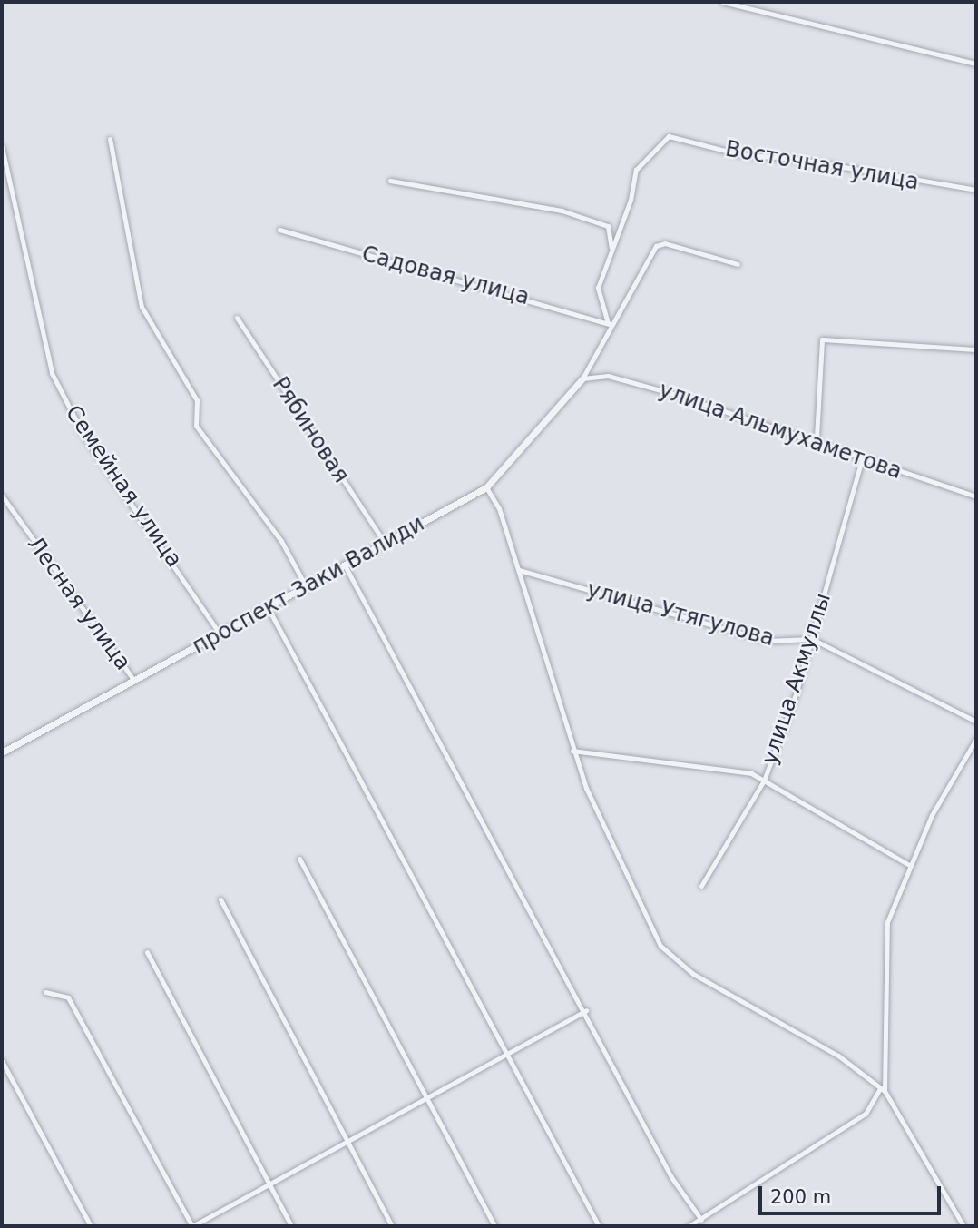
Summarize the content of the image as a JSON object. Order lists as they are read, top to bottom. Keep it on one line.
{"streets":{"street":["Восточная улица","Садовая улица","Рябиновая","улица Альмухаметова","Семейная улица","проспект Заки Валиди","Лесная улица","улица Утягулова","улица Акмуллы"]},"crossings":[["Рябиновая","проспект Заки Валиди"],["улица Альмухаметова","проспект Заки Валиди"],["улица Альмухаметова","улица Акмуллы"],["Семейная улица","проспект Заки Валиди"],["проспект Заки Валиди","Лесная улица"],["улица Утягулова","улица Акмуллы"]],"scale_bar":"200 m"}
